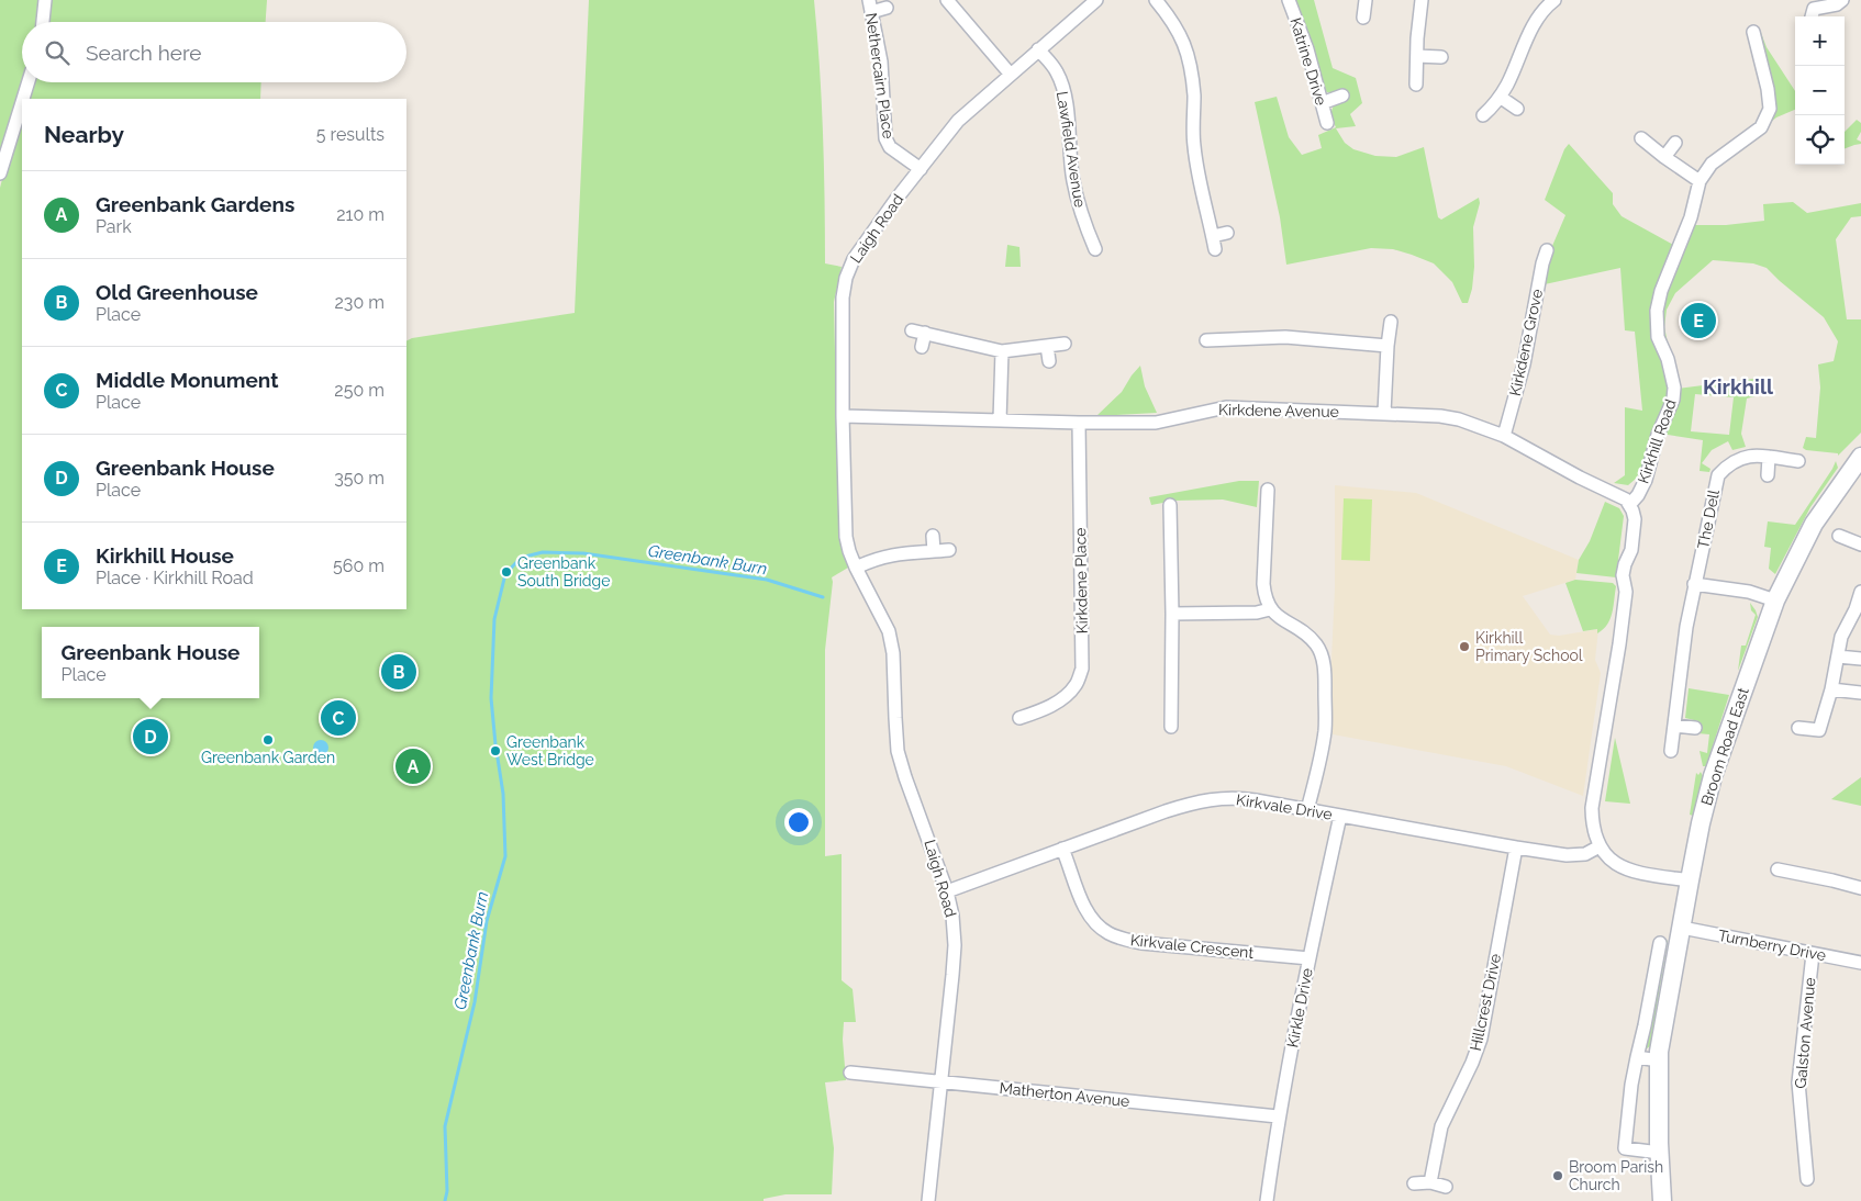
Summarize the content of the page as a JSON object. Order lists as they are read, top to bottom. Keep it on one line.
{"streets":{"street":["Katrine Drive","Nethercairn Place","Lawfield Avenue","Laigh Road","Kirkdene Grove","Kirkdene Avenue","Kirkhill Road","The Dell","Kirkdene Place","Broom Road East","Kirkvale Drive","Turnberry Drive","Kirkvale Crescent","Hillcrest Drive","Kirkle Drive","Galston Avenue","Matherton Avenue"]},"crossings":[["Nethercairn Place","Laigh Road"],["Lawfield Avenue","Laigh Road"],["Laigh Road","Kirkdene Avenue"],["Laigh Road","Kirkvale Drive"],["Laigh Road","Matherton Avenue"],["Kirkdene Grove","Kirkdene Avenue"],["Kirkdene Avenue","Kirkhill Road"],["Kirkdene Avenue","Kirkdene Place"],["Broom Road East","Turnberry Drive"],["Kirkvale Drive","Kirkvale Crescent"],["Kirkvale Drive","Hillcrest Drive"],["Kirkvale Drive","Kirkle Drive"],["Turnberry Drive","Galston Avenue"],["Kirkvale Crescent","Kirkle Drive"],["Kirkle Drive","Matherton Avenue"]],"districts":["Kirkhill"],"water":["Greenbank Burn"],"places":["Greenbank South Bridge","Kirkhill Primary School","Greenbank Garden","Greenbank West Bridge","Broom Parish Church"],"page":{"map_buttons":["+","−"],"search":"Search here","heading":["Nearby","5 results"],"list":[{"mark":"A","name":"Greenbank Gardens","note":"Park","value":"210 m"},{"mark":"B","name":"Old Greenhouse","note":"Place","value":"230 m"},{"mark":"C","name":"Middle Monument","note":"Place","value":"250 m"},{"mark":"D","name":"Greenbank House","note":"Place","value":"350 m"},{"mark":"E","name":"Kirkhill House","note":"Place · Kirkhill Road","value":"560 m"}],"pins":["E","B","C","D","A"],"popup":["Greenbank House","Place"]}}
